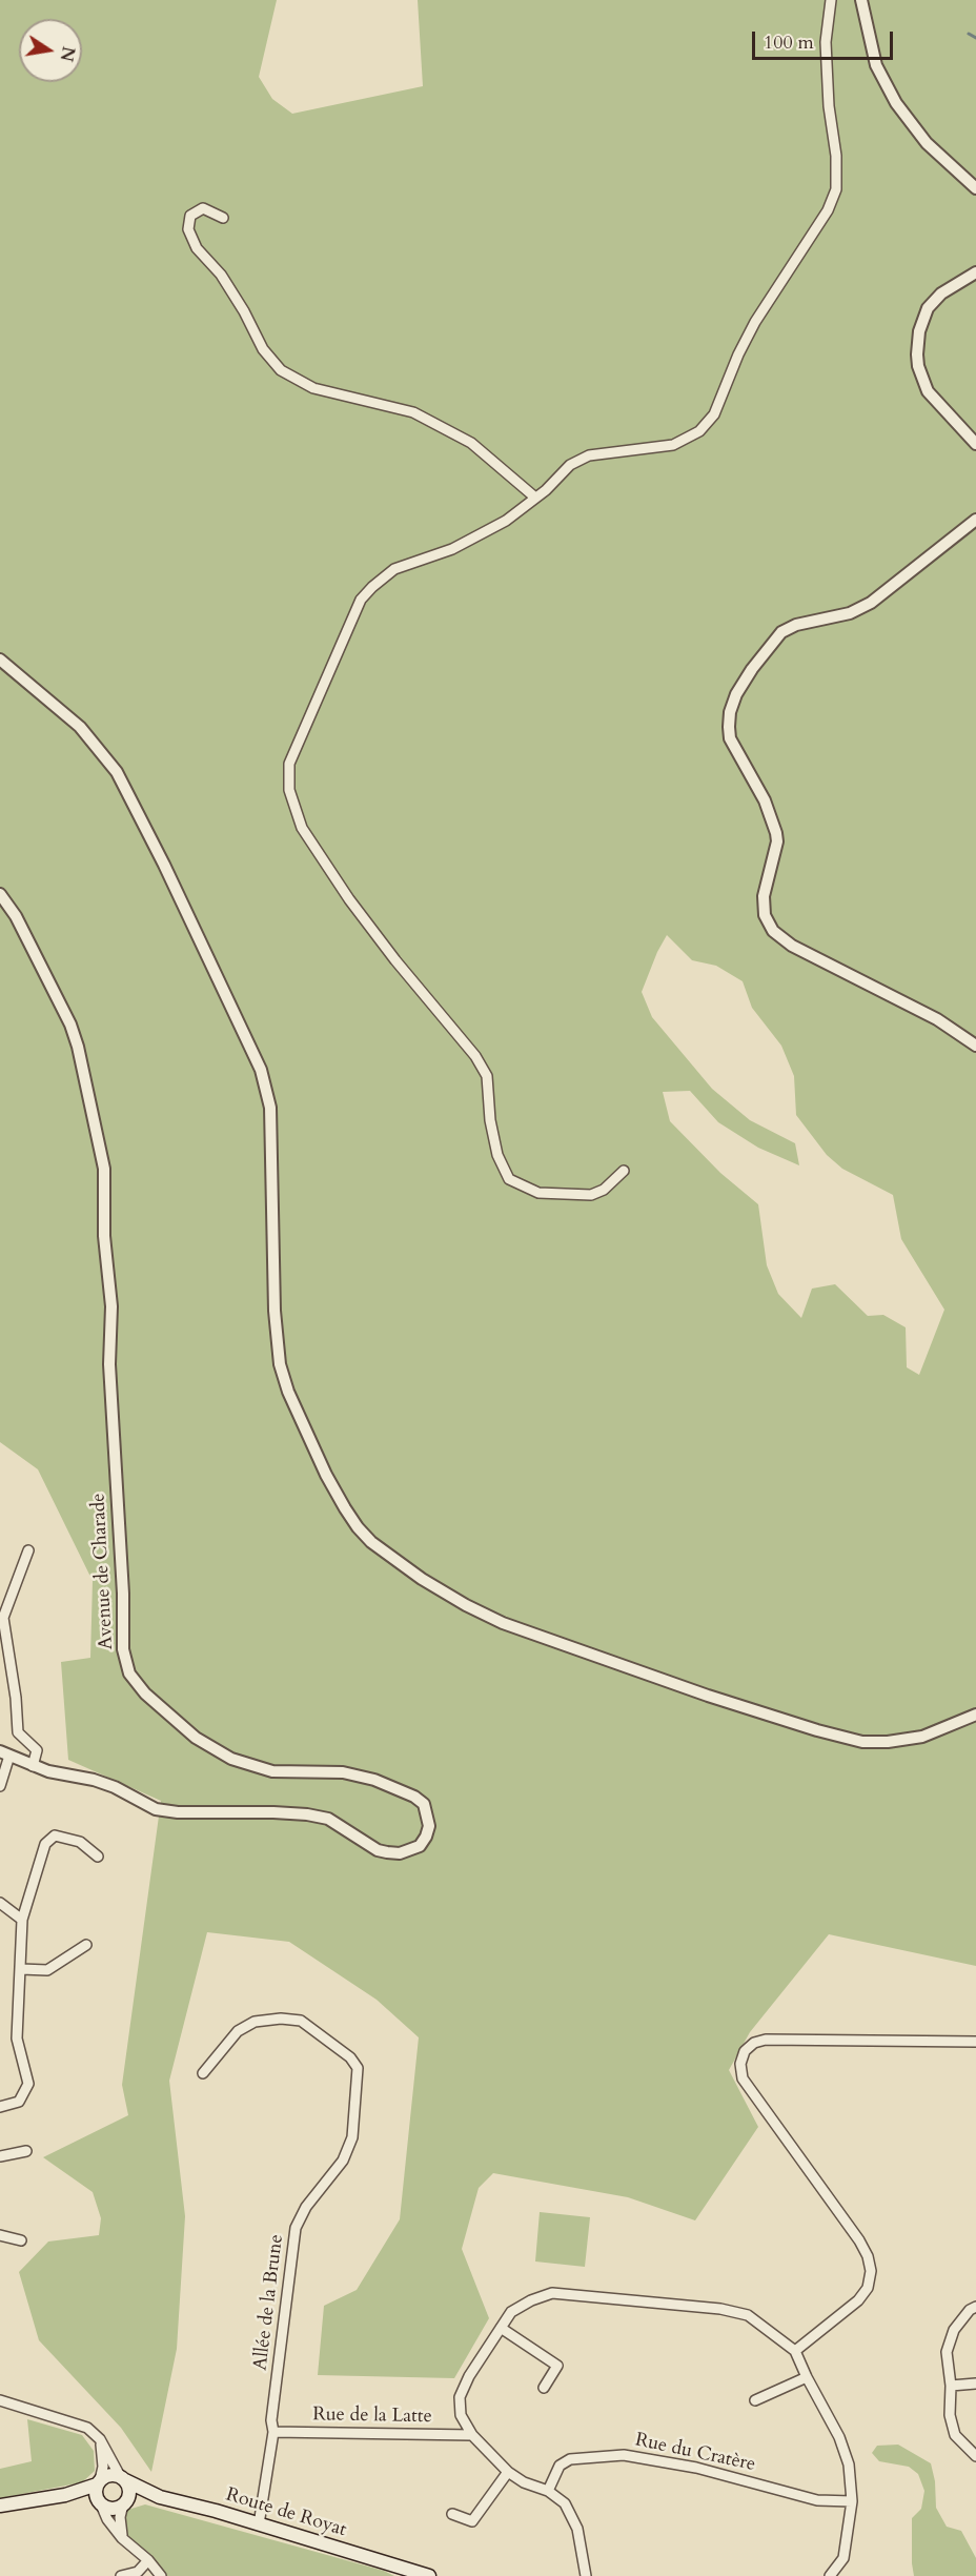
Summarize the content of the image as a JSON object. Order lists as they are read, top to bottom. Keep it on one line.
{"streets":{"main road":["Route de Royat"],"street":["Avenue de Charade","Allée de la Brune","Rue de la Latte","Rue du Cratère"]},"crossings":[["Allée de la Brune","Rue de la Latte"],["Allée de la Brune","Route de Royat"]],"scale_bar":"100 m","north":"right"}
